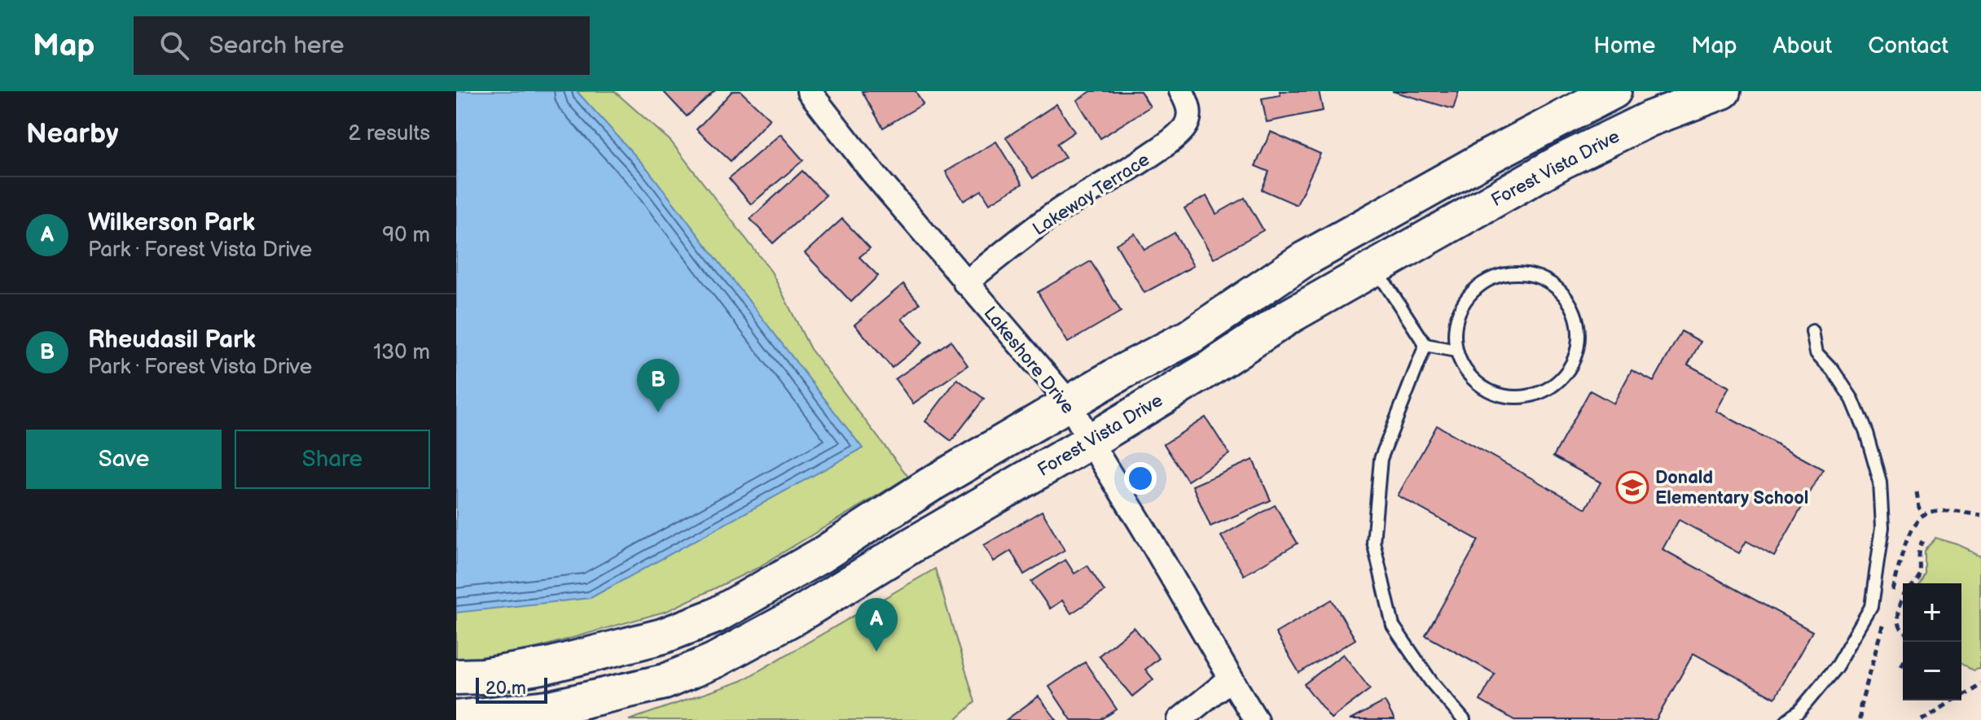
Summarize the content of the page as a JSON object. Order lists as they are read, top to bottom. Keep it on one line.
{"streets":{"main road":["Forest Vista Drive"],"street":["Lakeway Terrace","Lakeshore Drive"]},"crossings":[["Forest Vista Drive","Lakeshore Drive"],["Lakeway Terrace","Lakeshore Drive"]],"places":{"school or university":["Donald Elementary School"]},"scale_bar":"20 m","page":{"header":"Map","search":"Search here","nav":["Home","Map","About","Contact"],"heading":["Nearby","2 results"],"list":[{"mark":"A","name":"Wilkerson Park","note":"Park · Forest Vista Drive","value":"90 m"},{"mark":"B","name":"Rheudasil Park","note":"Park · Forest Vista Drive","value":"130 m"}],"pins":["B","A"],"buttons":["Save","Share"],"map_buttons":["+","−"],"scale":"20 m"}}
